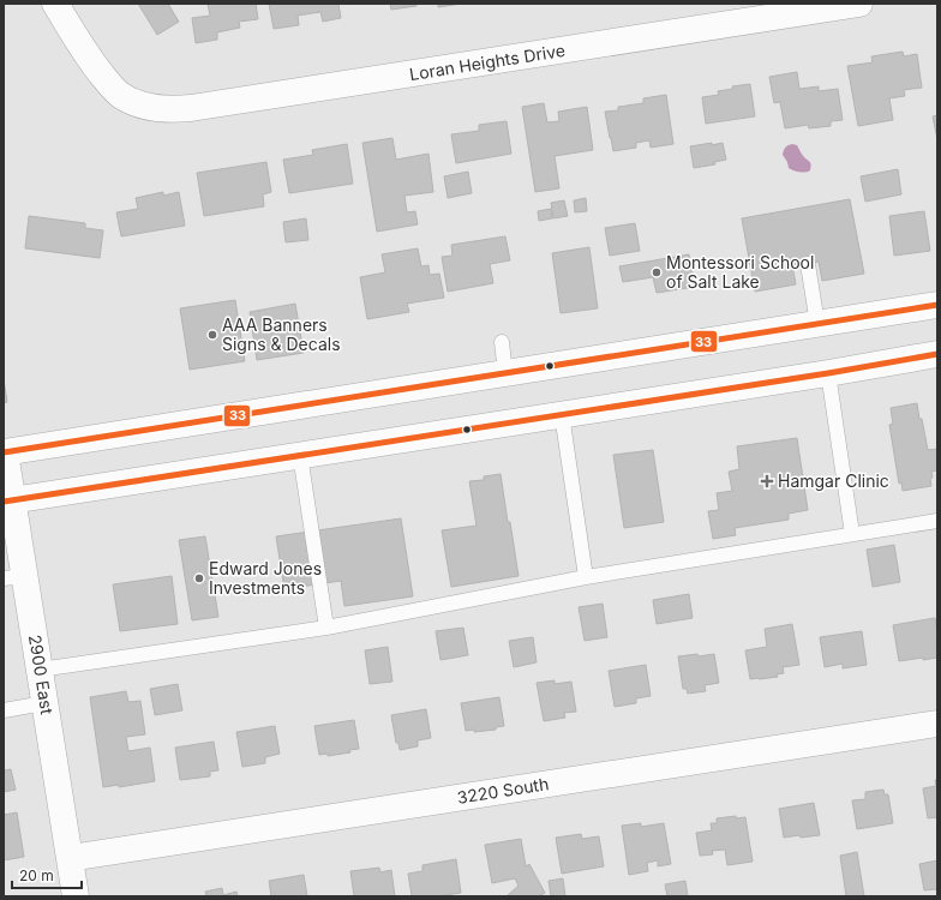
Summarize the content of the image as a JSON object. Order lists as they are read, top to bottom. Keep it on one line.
{"streets":{"street":["Loran Heights Drive","2900 East","3220 South"]},"crossings":[["2900 East","3220 South"]],"places":{"other":["Montessori School of Salt Lake","AAA Banners Signs & Decals","Edward Jones Investments"],"health":["Hamgar Clinic"]},"lines":["transit line 33"],"scale_bar":"20 m"}
